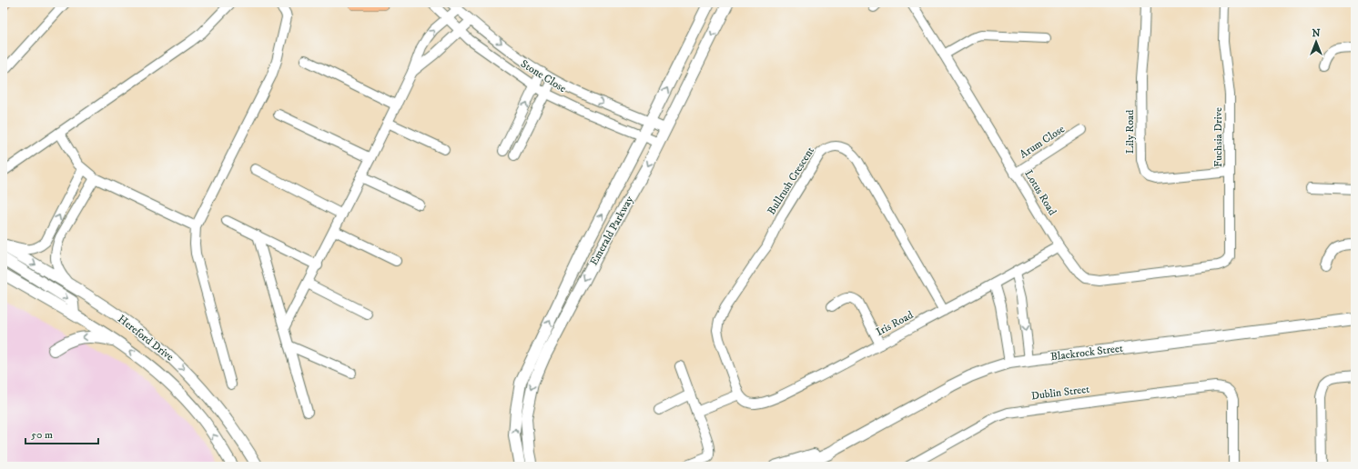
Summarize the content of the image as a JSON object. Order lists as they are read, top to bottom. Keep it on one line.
{"streets":{"street":["Stone Close","Lily Road","Fuchsia Drive","Arum Close","Bullrush Crescent","Lotus Road","Emerald Parkway","Iris Road","Hereford Drive","Blackrock Street","Dublin Street"]},"crossings":[["Stone Close","Emerald Parkway"],["Lily Road","Fuchsia Drive"],["Fuchsia Drive","Lotus Road"],["Arum Close","Lotus Road"],["Bullrush Crescent","Iris Road"],["Lotus Road","Iris Road"]],"scale_bar":"50 m","north":"top"}
